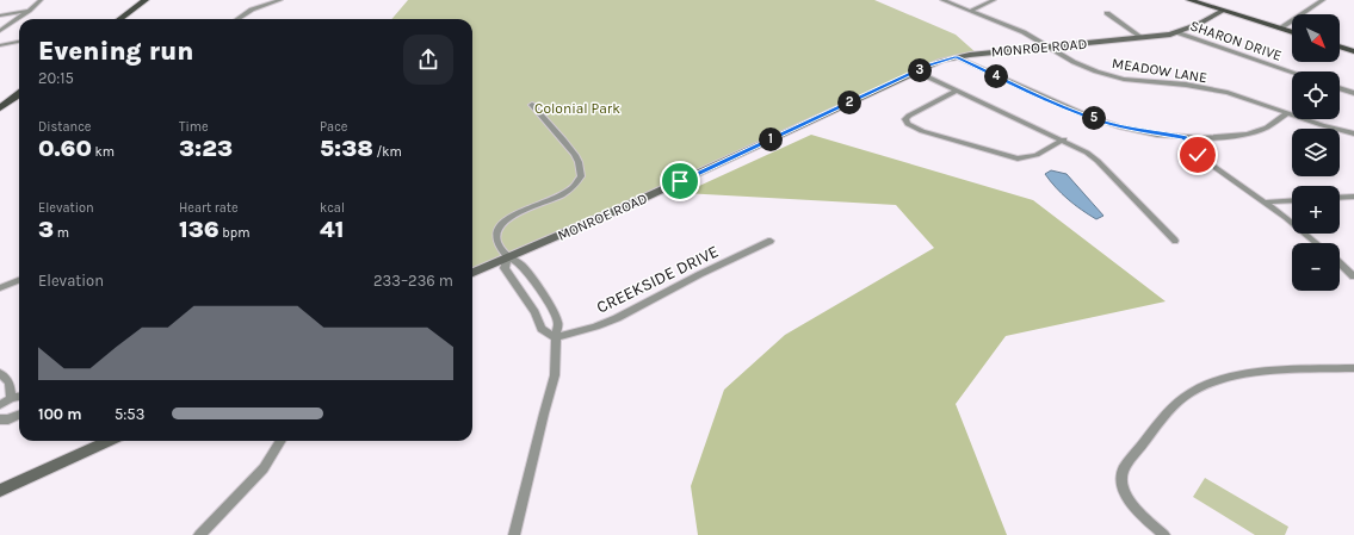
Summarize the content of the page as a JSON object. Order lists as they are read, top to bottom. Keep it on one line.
{"streets":{"street":["SHARON DRIVE","MONROE ROAD","MEADOW LANE","CREEKSIDE DRIVE"]},"crossings":[["SHARON DRIVE","MONROE ROAD"],["MONROE ROAD","MEADOW LANE"]],"parks":["Colonial Park"],"north":"bottom right","page":{"map_buttons":["+","−"],"heading":["Evening run","20:15"],"pins":["3","4","2","5","1"],"stats":[["Distance","0.60 km"],["Time","3:23"],["Pace","5:38 /km"],["Elevation","3 m"],["Heart rate","136 bpm"],["kcal","41"]],"chart":["Elevation","233–236 m"],"list":[{"name":"100 m","note":"5:53"}]}}
